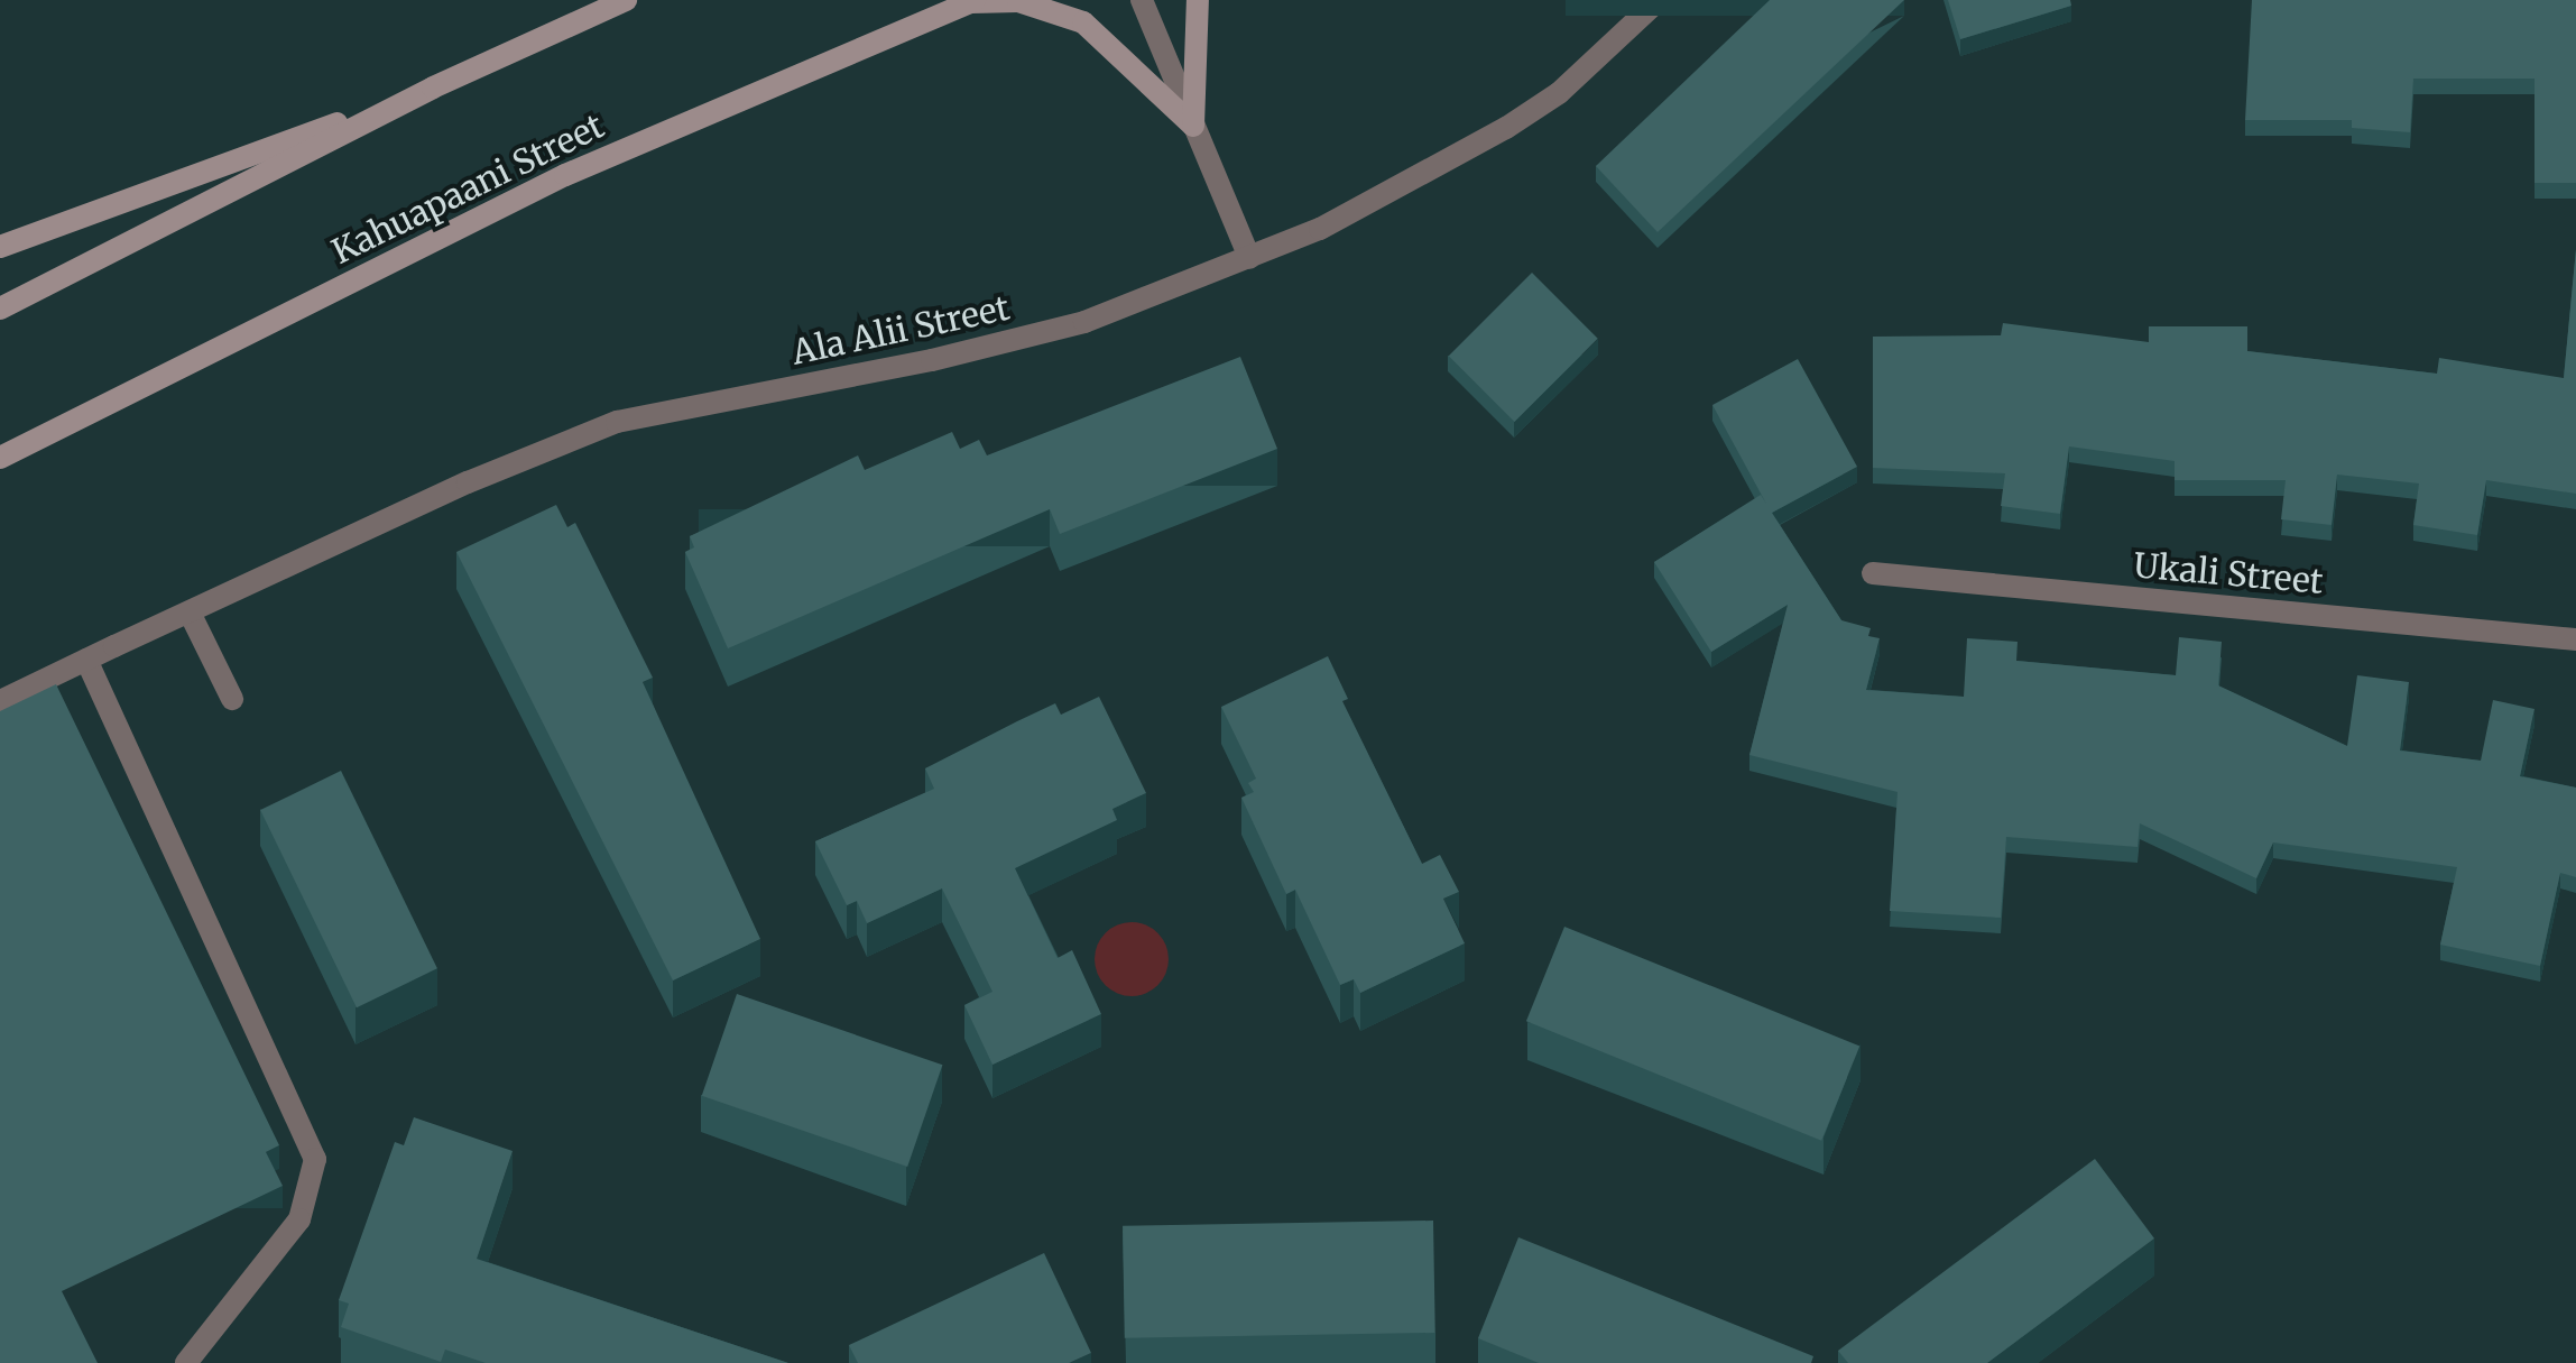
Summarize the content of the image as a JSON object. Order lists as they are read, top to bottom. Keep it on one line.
{"streets":{"main road":["Kahuapaani Street"],"street":["Ala Alii Street","Ukali Street"]}}
